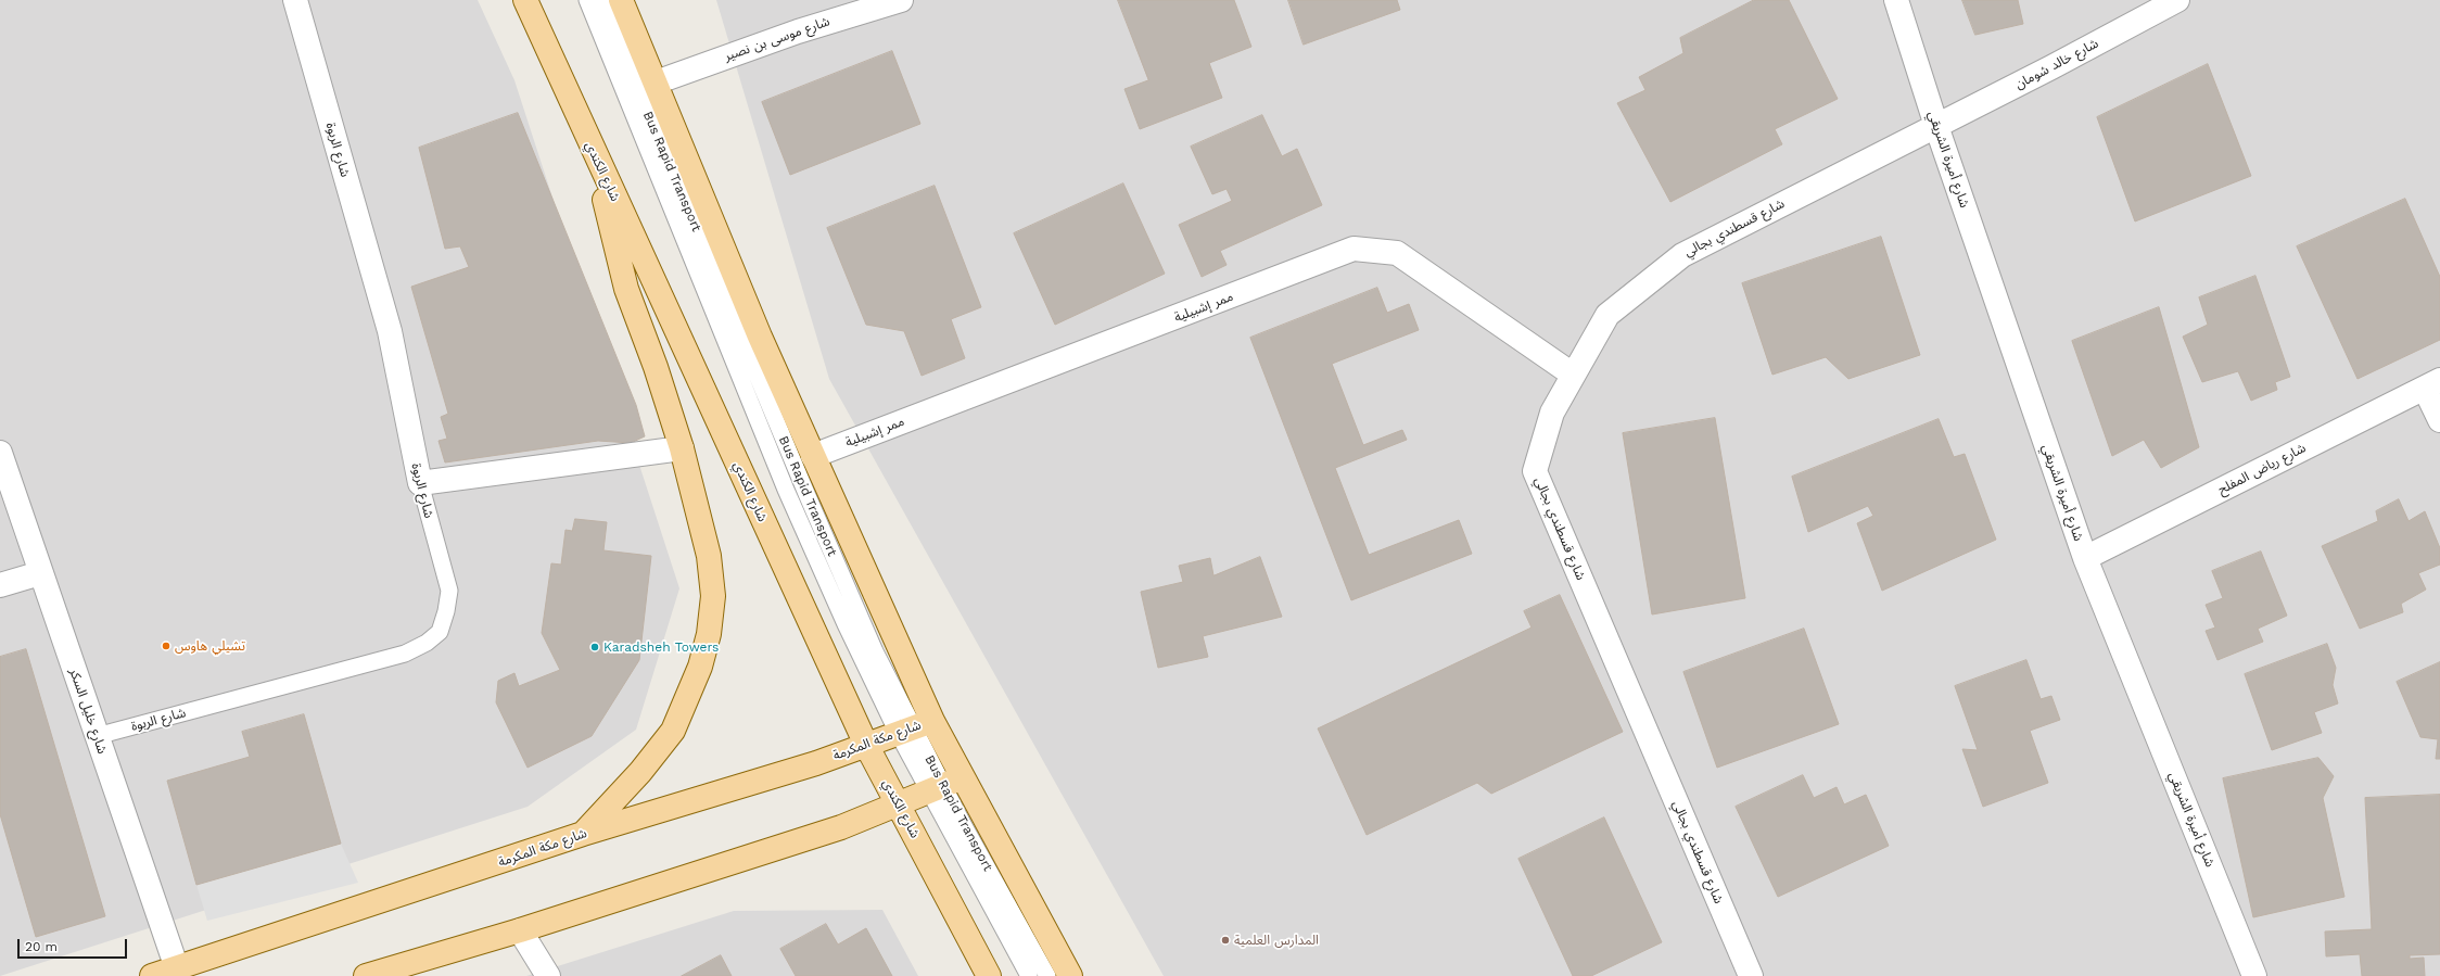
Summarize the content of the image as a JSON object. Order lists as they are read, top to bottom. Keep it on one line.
{"streets":{"main road":["شارع الكندي","شارع مكة المكرمة"],"street":["شارع موسى بن نصير","شارع خالد شومان","شارع الربوة","شارع أميرة الشريقي","شارع قسطندي بجالي","ممر إشبيلية","شارع رياض المفلح","شارع خليل السكر"],"lane":["Bus Rapid Transport"]},"crossings":[["شارع خالد شومان","شارع أميرة الشريقي"],["شارع خالد شومان","شارع قسطندي بجالي"],["شارع الربوة","شارع خليل السكر"],["شارع أميرة الشريقي","شارع قسطندي بجالي"],["شارع أميرة الشريقي","شارع رياض المفلح"],["شارع الكندي","شارع مكة المكرمة"],["Bus Rapid Transport","شارع مكة المكرمة"],["شارع قسطندي بجالي","ممر إشبيلية"],["شارع خليل السكر","شارع مكة المكرمة"]],"places":["تشيلي هاوس","Karadsheh Towers","المدارس العلمية"],"scale_bar":"20 m"}
